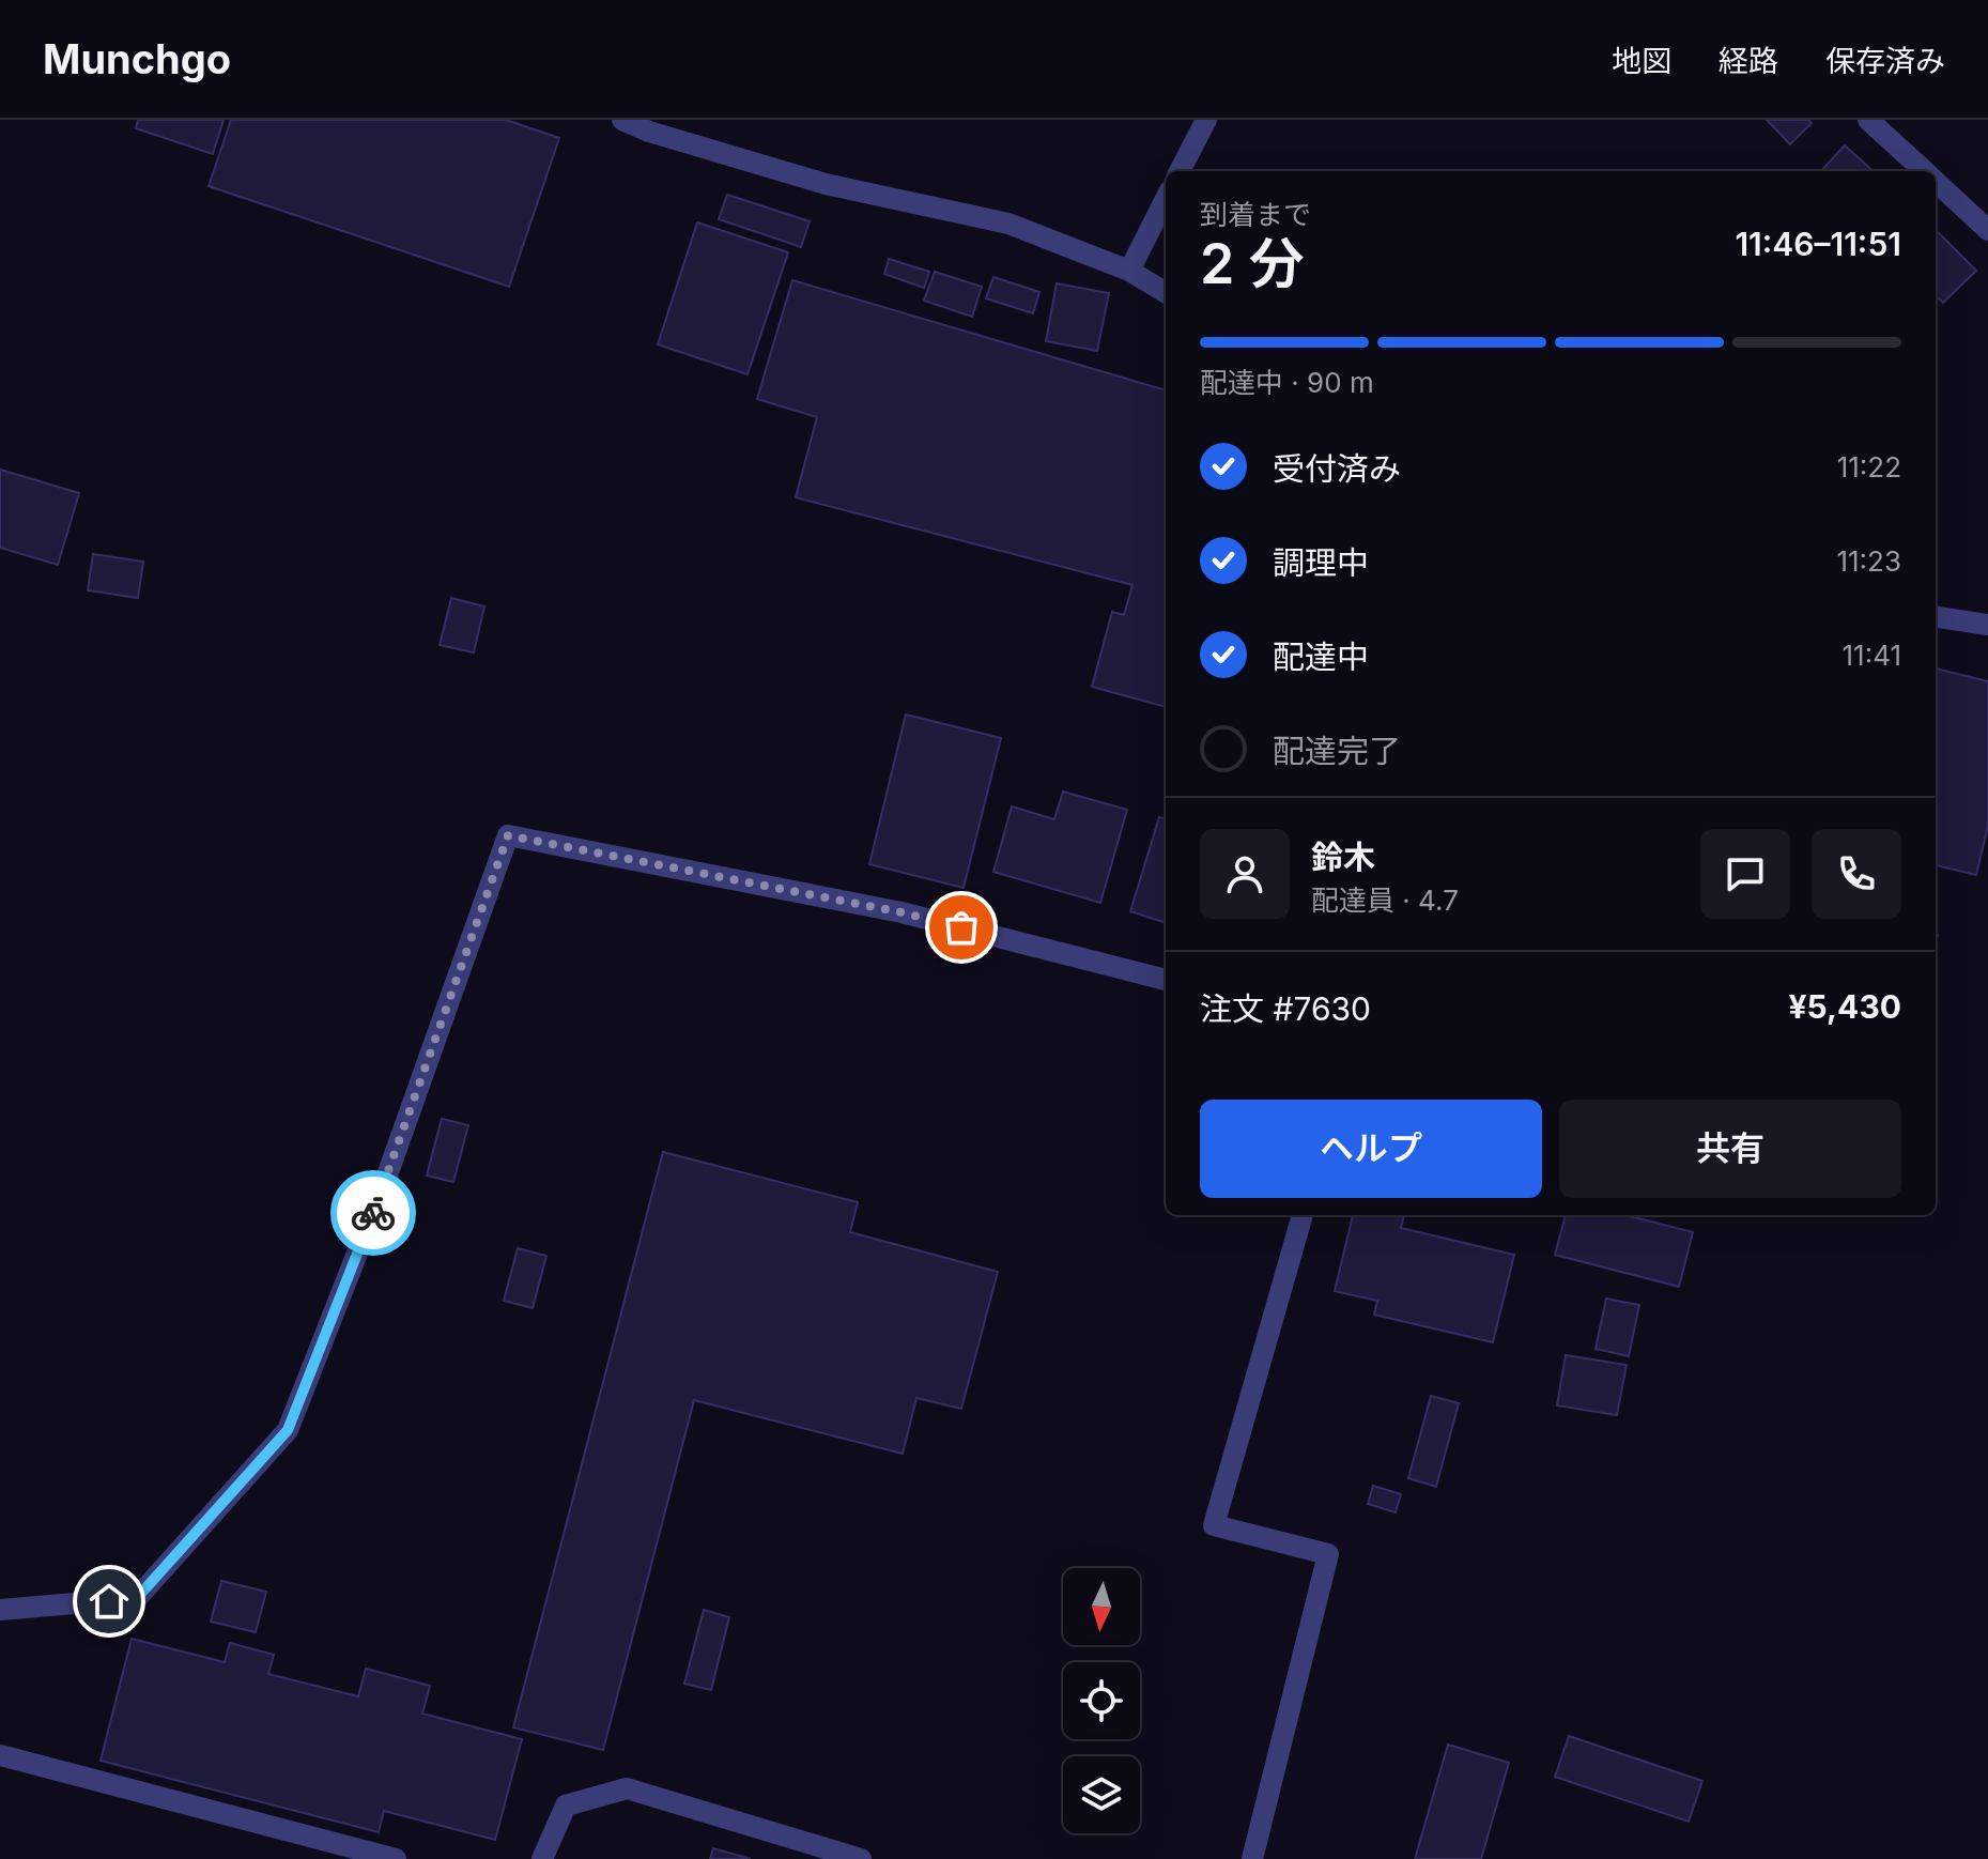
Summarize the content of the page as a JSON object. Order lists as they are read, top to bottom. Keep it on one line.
{"north":"bottom","page":{"header":"Munchgo","nav":["地図","経路","保存済み"],"heading":["2 分","到着まで","11:46–11:51"],"panel":["鈴木","配達員 · 4.7","注文 #7630","¥5,430"],"bar":"配達中 · 90 m","list":[["受付済み","11:22"],["調理中","11:23"],["配達中","11:41"],"配達完了"],"buttons":["ヘルプ","共有"]}}
